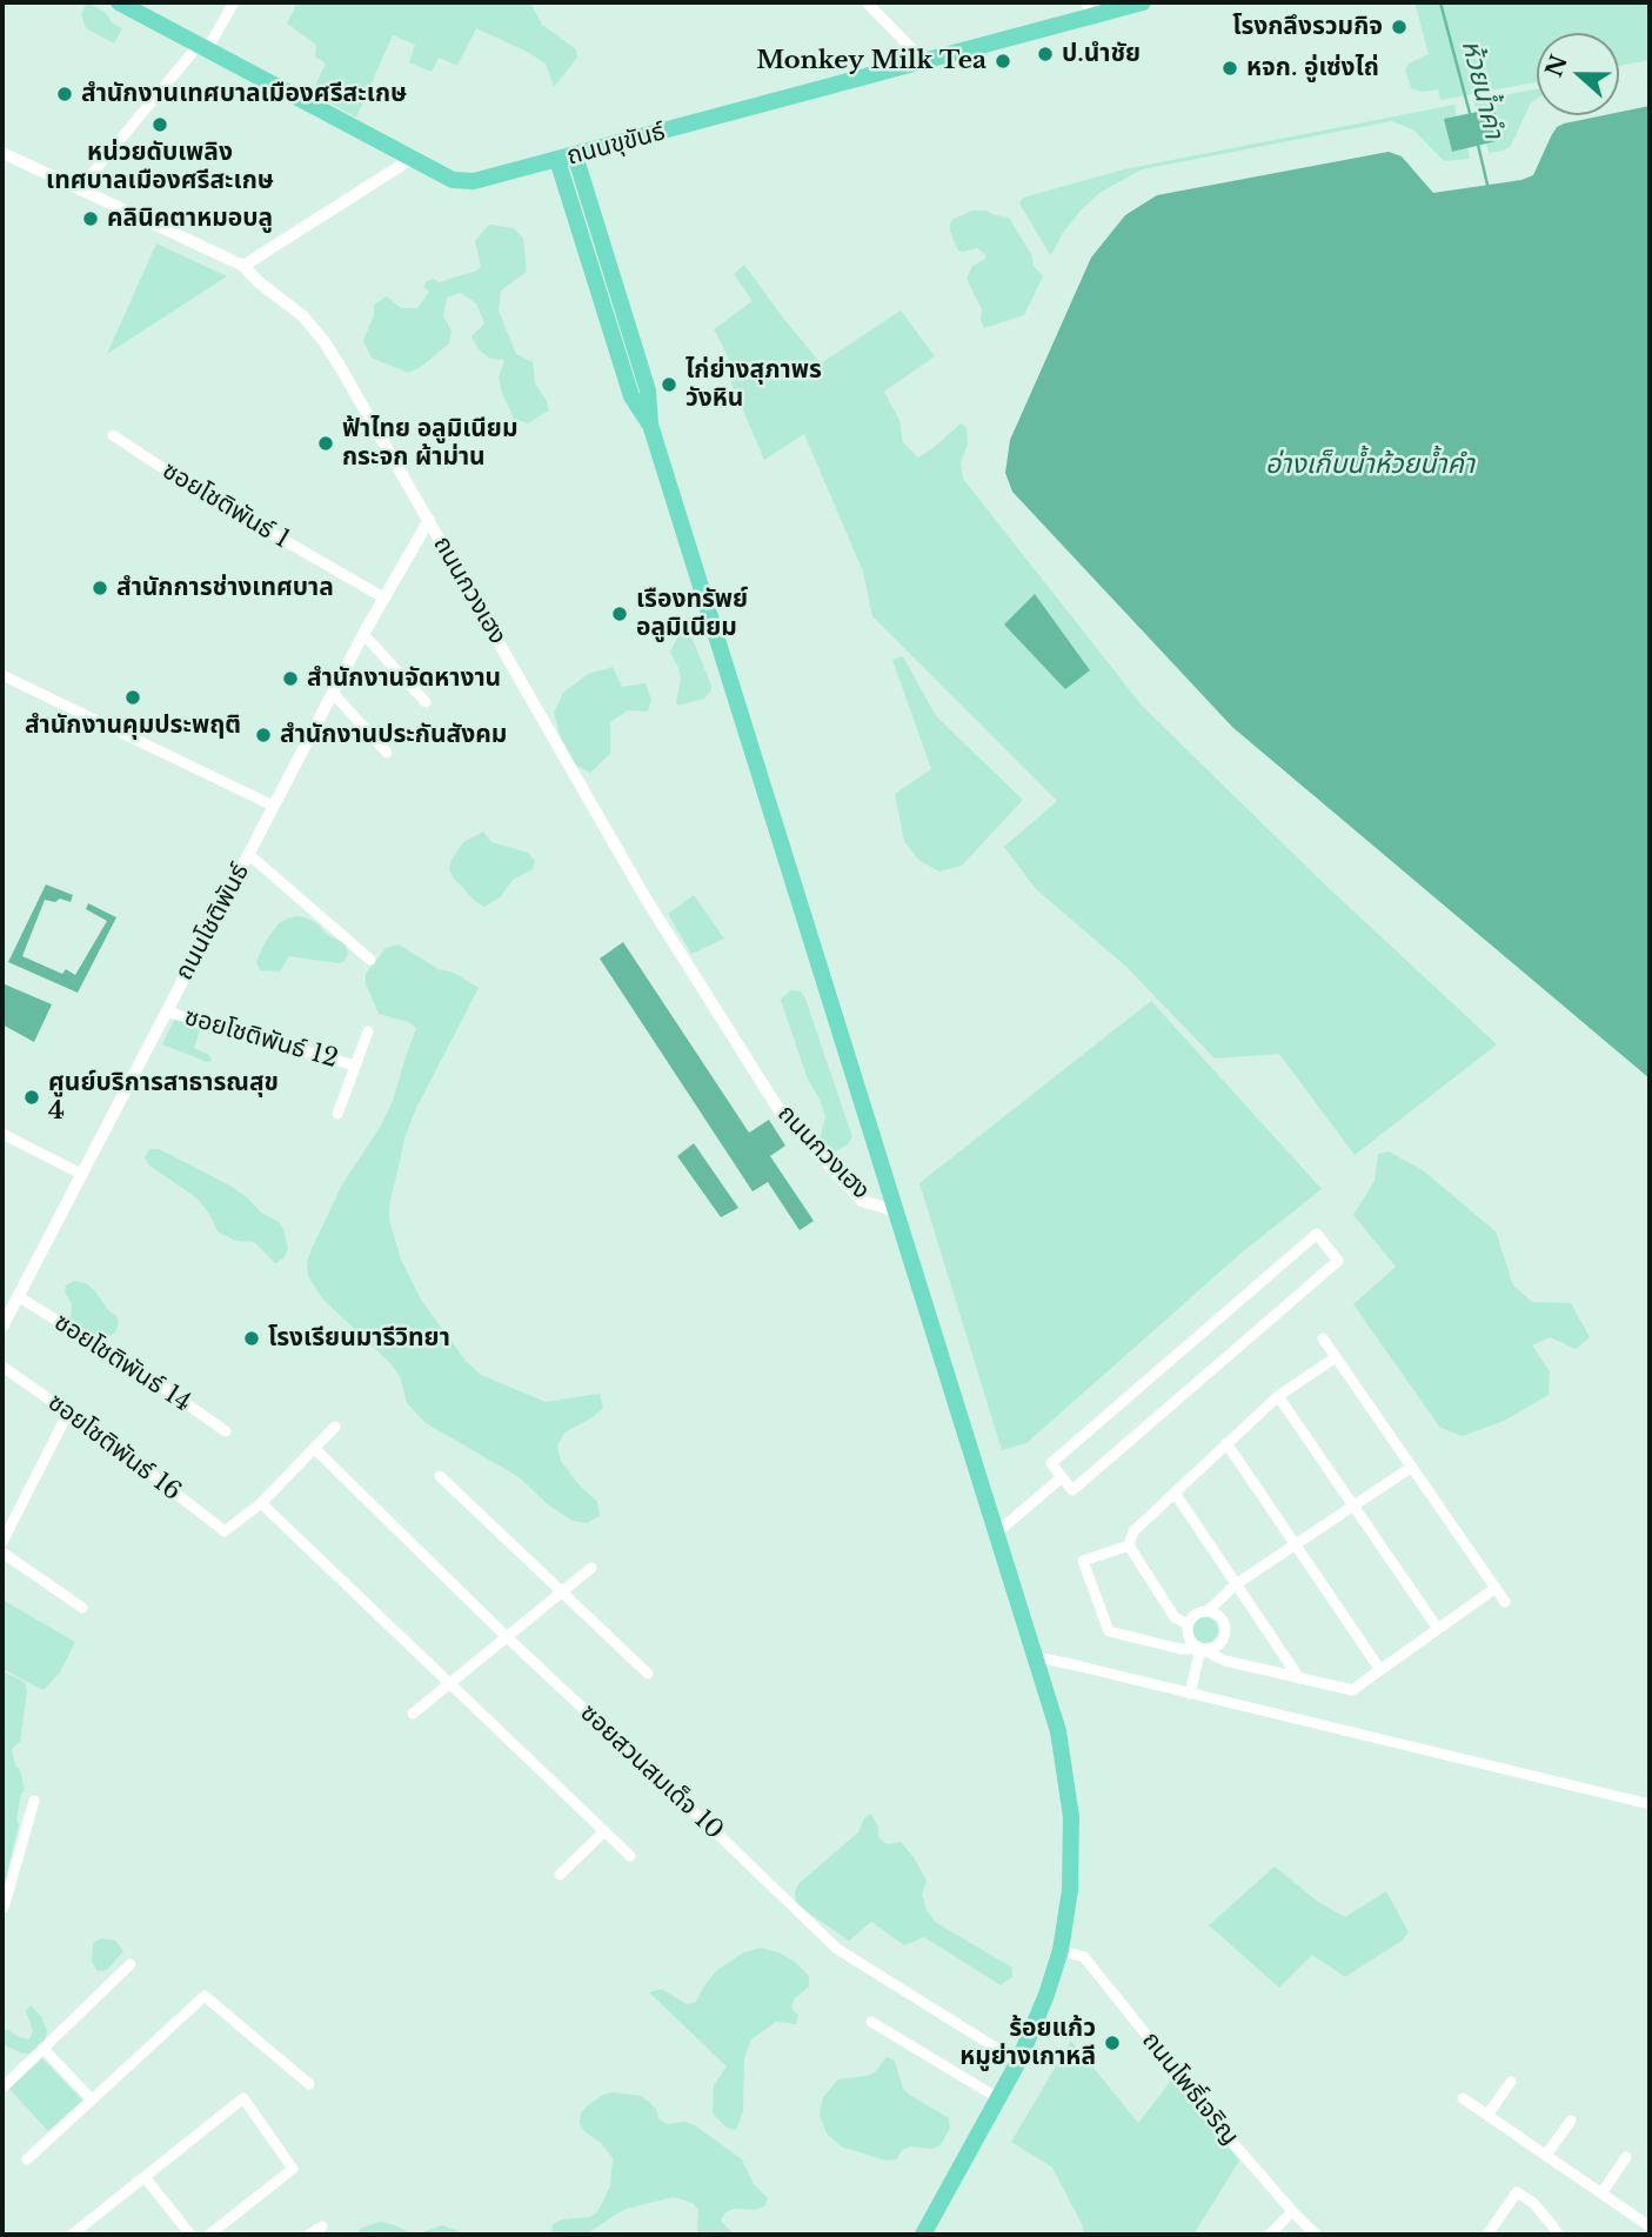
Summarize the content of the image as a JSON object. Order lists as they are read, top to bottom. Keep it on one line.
{"streets":{"main road":["ถนนขุขันธ์"],"street":["ซอยโชติพันธ์ 1","ถนนกวงเฮง","ถนนโชติพันธ์","ซอยโชติพันธ์ 12","ซอยโชติพันธ์ 14","ซอยโชติพันธ์ 16","ซอยสวนสมเด็จ 10","ถนนโพธิ์เจริญ"]},"crossings":[["ซอยโชติพันธ์ 1","ถนนโชติพันธ์"],["ถนนกวงเฮง","ถนนโชติพันธ์"],["ถนนโชติพันธ์","ซอยโชติพันธ์ 12"],["ถนนโชติพันธ์","ซอยโชติพันธ์ 14"]],"water":["ห้วยน้ำคำ","อ่างเก็บน้ำห้วยน้ำคำ"],"places":["โรงกลึงรวมกิจ","ป.นำชัย","Monkey Milk Tea","หจก. อู่เซ่งไถ่","สำนักงานเทศบาลเมืองศรีสะเกษ","หน่วยดับเพลิง เทศบาลเมืองศรีสะเกษ","คลินิคตาหมอบลู","ไก่ย่างสุภาพร วังหิน","ฟ้าไทย อลูมิเนียม กระจก ผ้าม่าน","สำนักการช่างเทศบาล","เรืองทรัพย์ อลูมิเนียม","สำนักงานจัดหางาน","สำนักงานคุมประพฤติ","สำนักงานประกันสังคม","ศูนย์บริการสาธารณสุข 4","โรงเรียนมารีวิทยา","ร้อยแก้ว หมูย่างเกาหลี"],"north":"left"}
